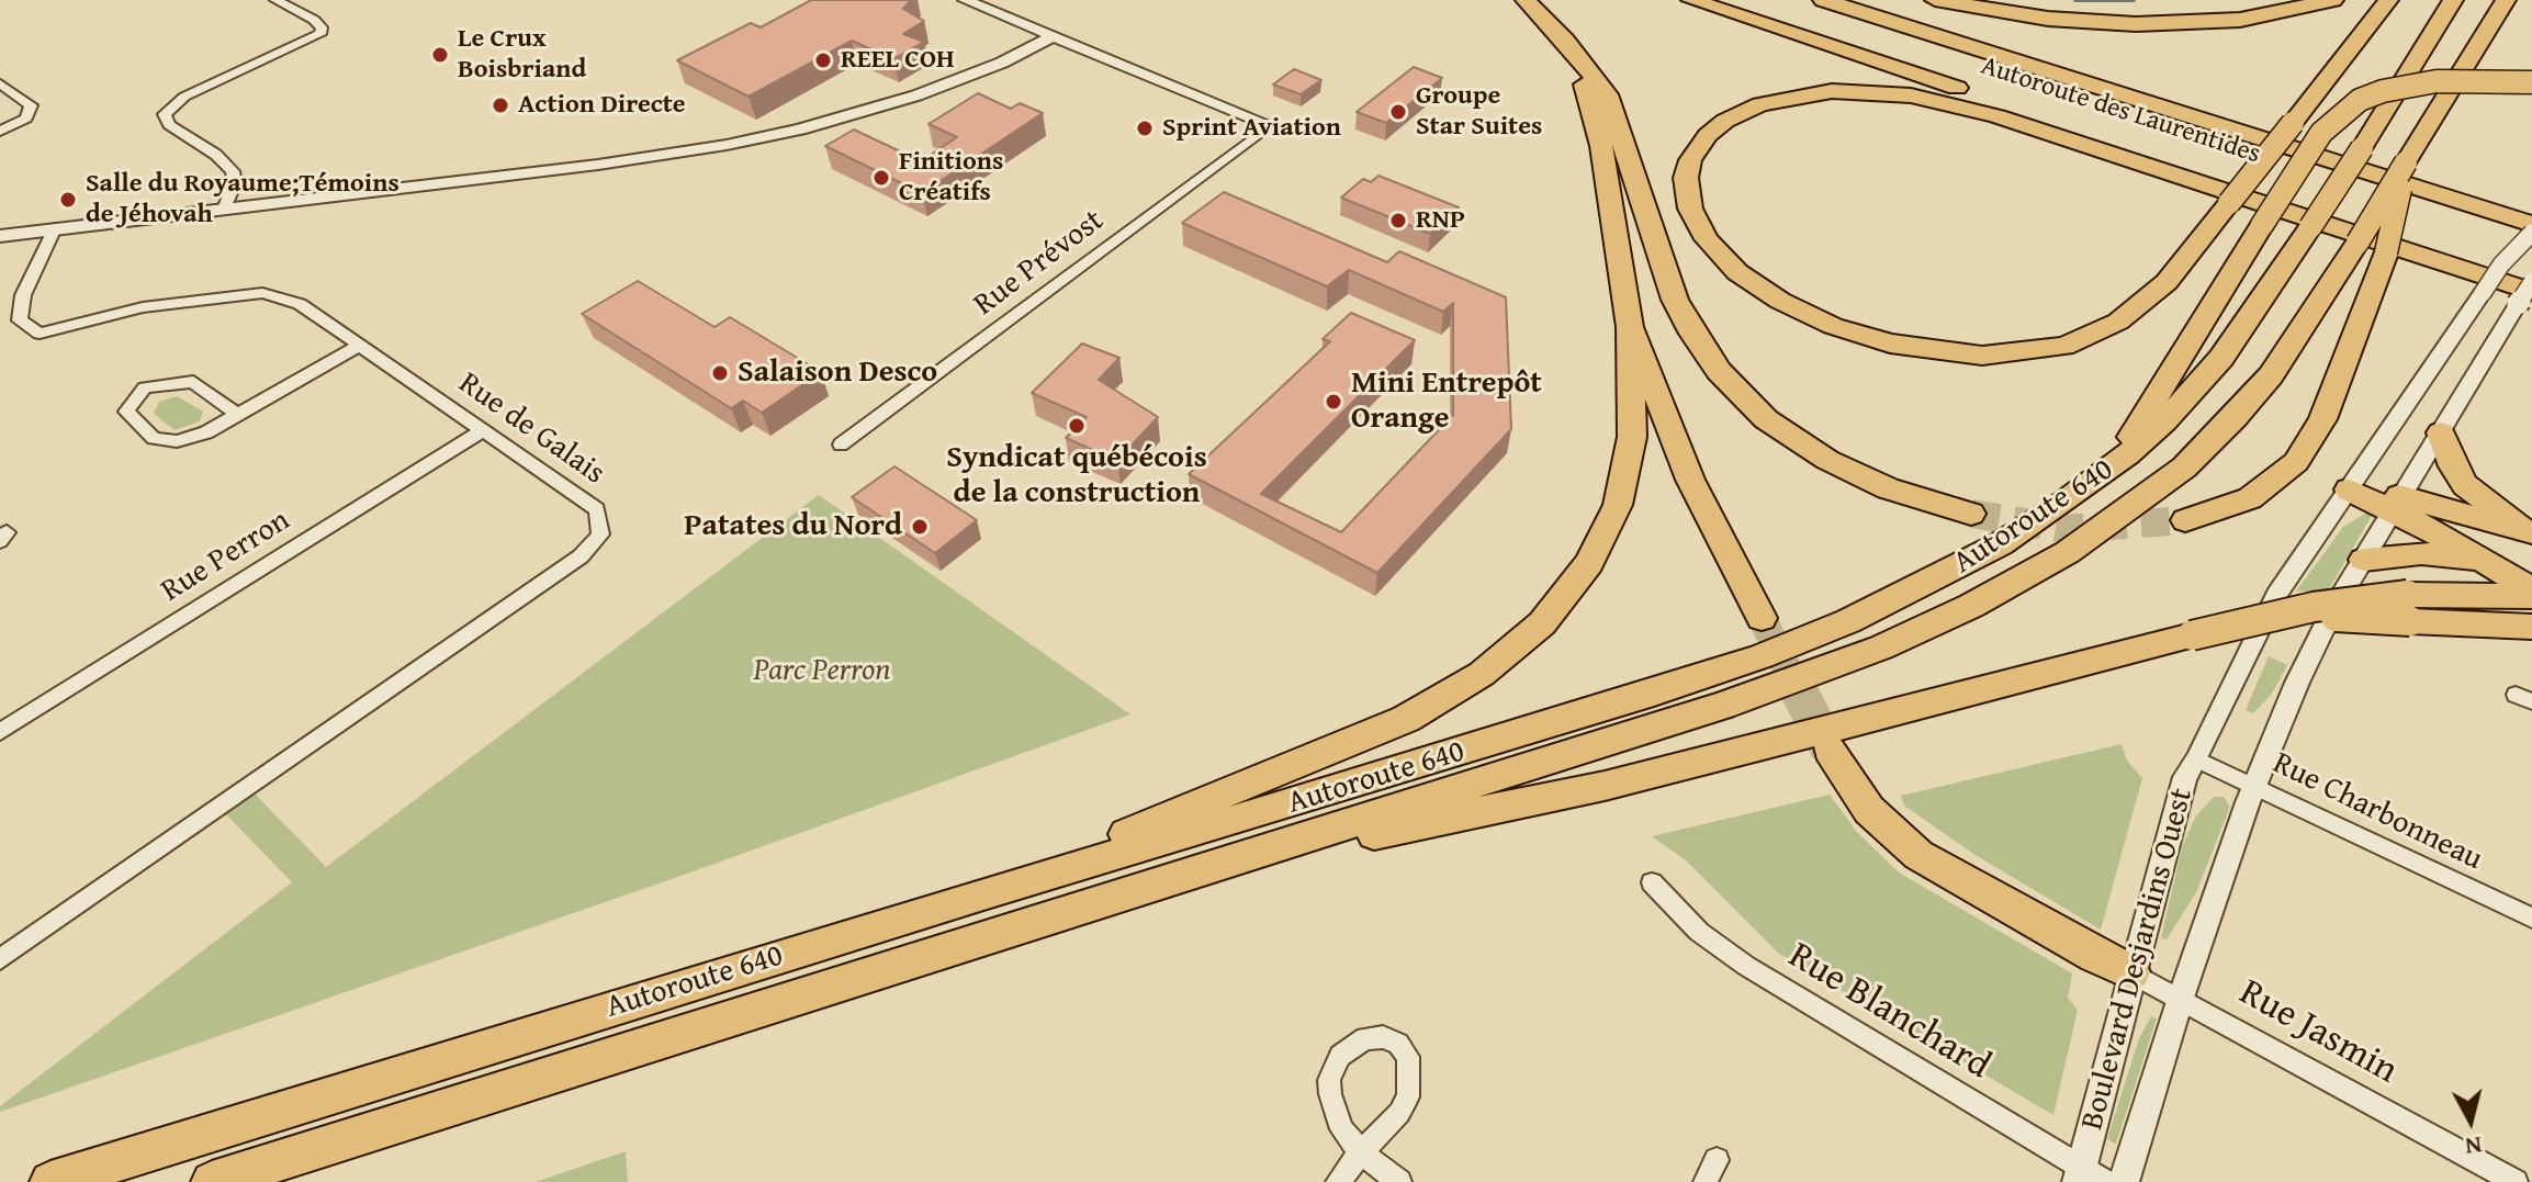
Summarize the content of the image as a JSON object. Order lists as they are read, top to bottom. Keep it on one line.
{"streets":{"highway":["Autoroute des Laurentides","Autoroute 640"],"street":["Rue Prévost","Rue de Galais","Rue Perron","Rue Charbonneau","Boulevard Desjardins Ouest","Rue Blanchard","Rue Jasmin"]},"crossings":[["Autoroute des Laurentides","Boulevard Desjardins Ouest"],["Rue de Galais","Rue Perron"],["Rue Charbonneau","Boulevard Desjardins Ouest"],["Boulevard Desjardins Ouest","Rue Blanchard"],["Boulevard Desjardins Ouest","Rue Jasmin"]],"parks":["Parc Perron"],"places":["Le Crux Boisbriand","REEL COH","Action Directe","Groupe Star Suites","Sprint Aviation","Finitions Créatifs","Salle du Royaume;Témoins de Jéhovah","RNP","Salaison Desco","Mini Entrepôt Orange","Syndicat québécois de la construction","Patates du Nord"],"north":"bottom"}
